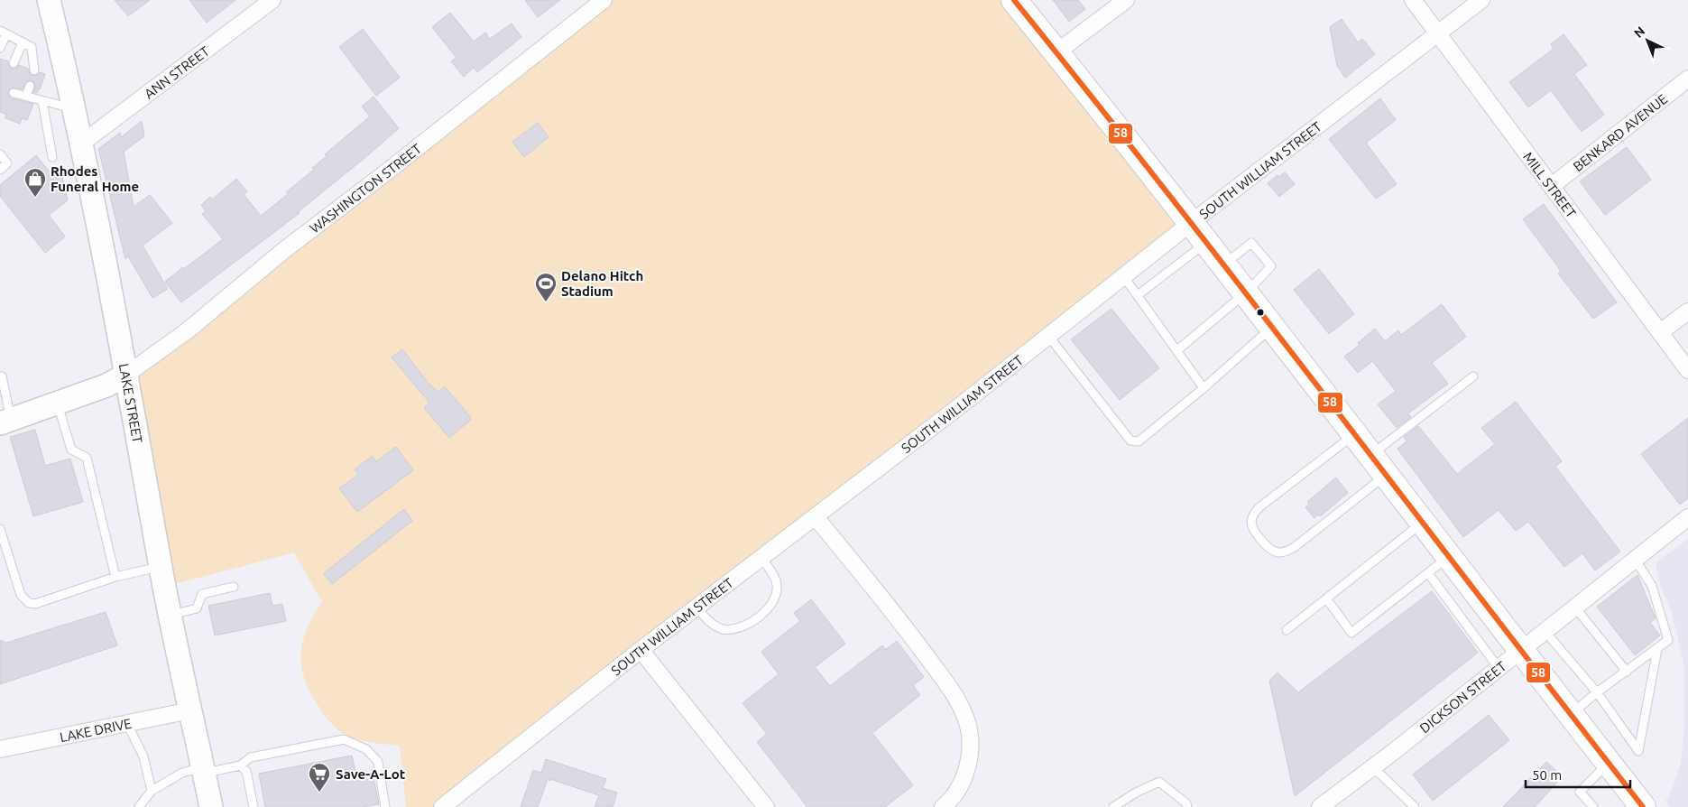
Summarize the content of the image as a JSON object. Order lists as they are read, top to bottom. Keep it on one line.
{"streets":{"main road":["LAKE STREET"],"street":["ANN STREET","BENKARD AVENUE","SOUTH WILLIAM STREET","MILL STREET","WASHINGTON STREET","DICKSON STREET","LAKE DRIVE"]},"crossings":[["ANN STREET","LAKE STREET"],["BENKARD AVENUE","MILL STREET"],["SOUTH WILLIAM STREET","MILL STREET"],["WASHINGTON STREET","LAKE STREET"],["LAKE STREET","LAKE DRIVE"]],"places":{"shop":["Rhodes Funeral Home"],"sports":["Delano Hitch Stadium"],"supermarket":["Save-A-Lot"]},"lines":["transit line 58"],"scale_bar":"50 m","north":"top left"}
